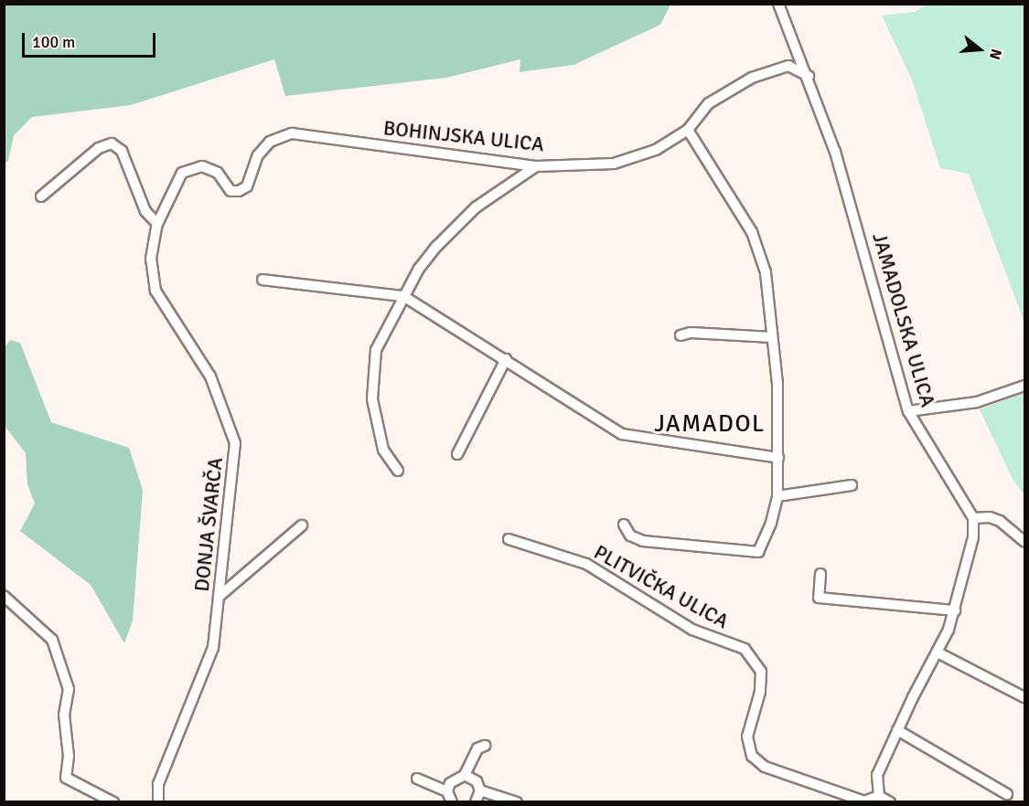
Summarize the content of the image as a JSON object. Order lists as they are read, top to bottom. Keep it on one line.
{"streets":{"street":["BOHINJSKA ULICA","JAMADOLSKA ULICA","DONJA ŠVARČA","PLITVIČKA ULICA"]},"crossings":[["BOHINJSKA ULICA","JAMADOLSKA ULICA"],["BOHINJSKA ULICA","DONJA ŠVARČA"]],"districts":["JAMADOL"],"scale_bar":"100 m","north":"right"}
